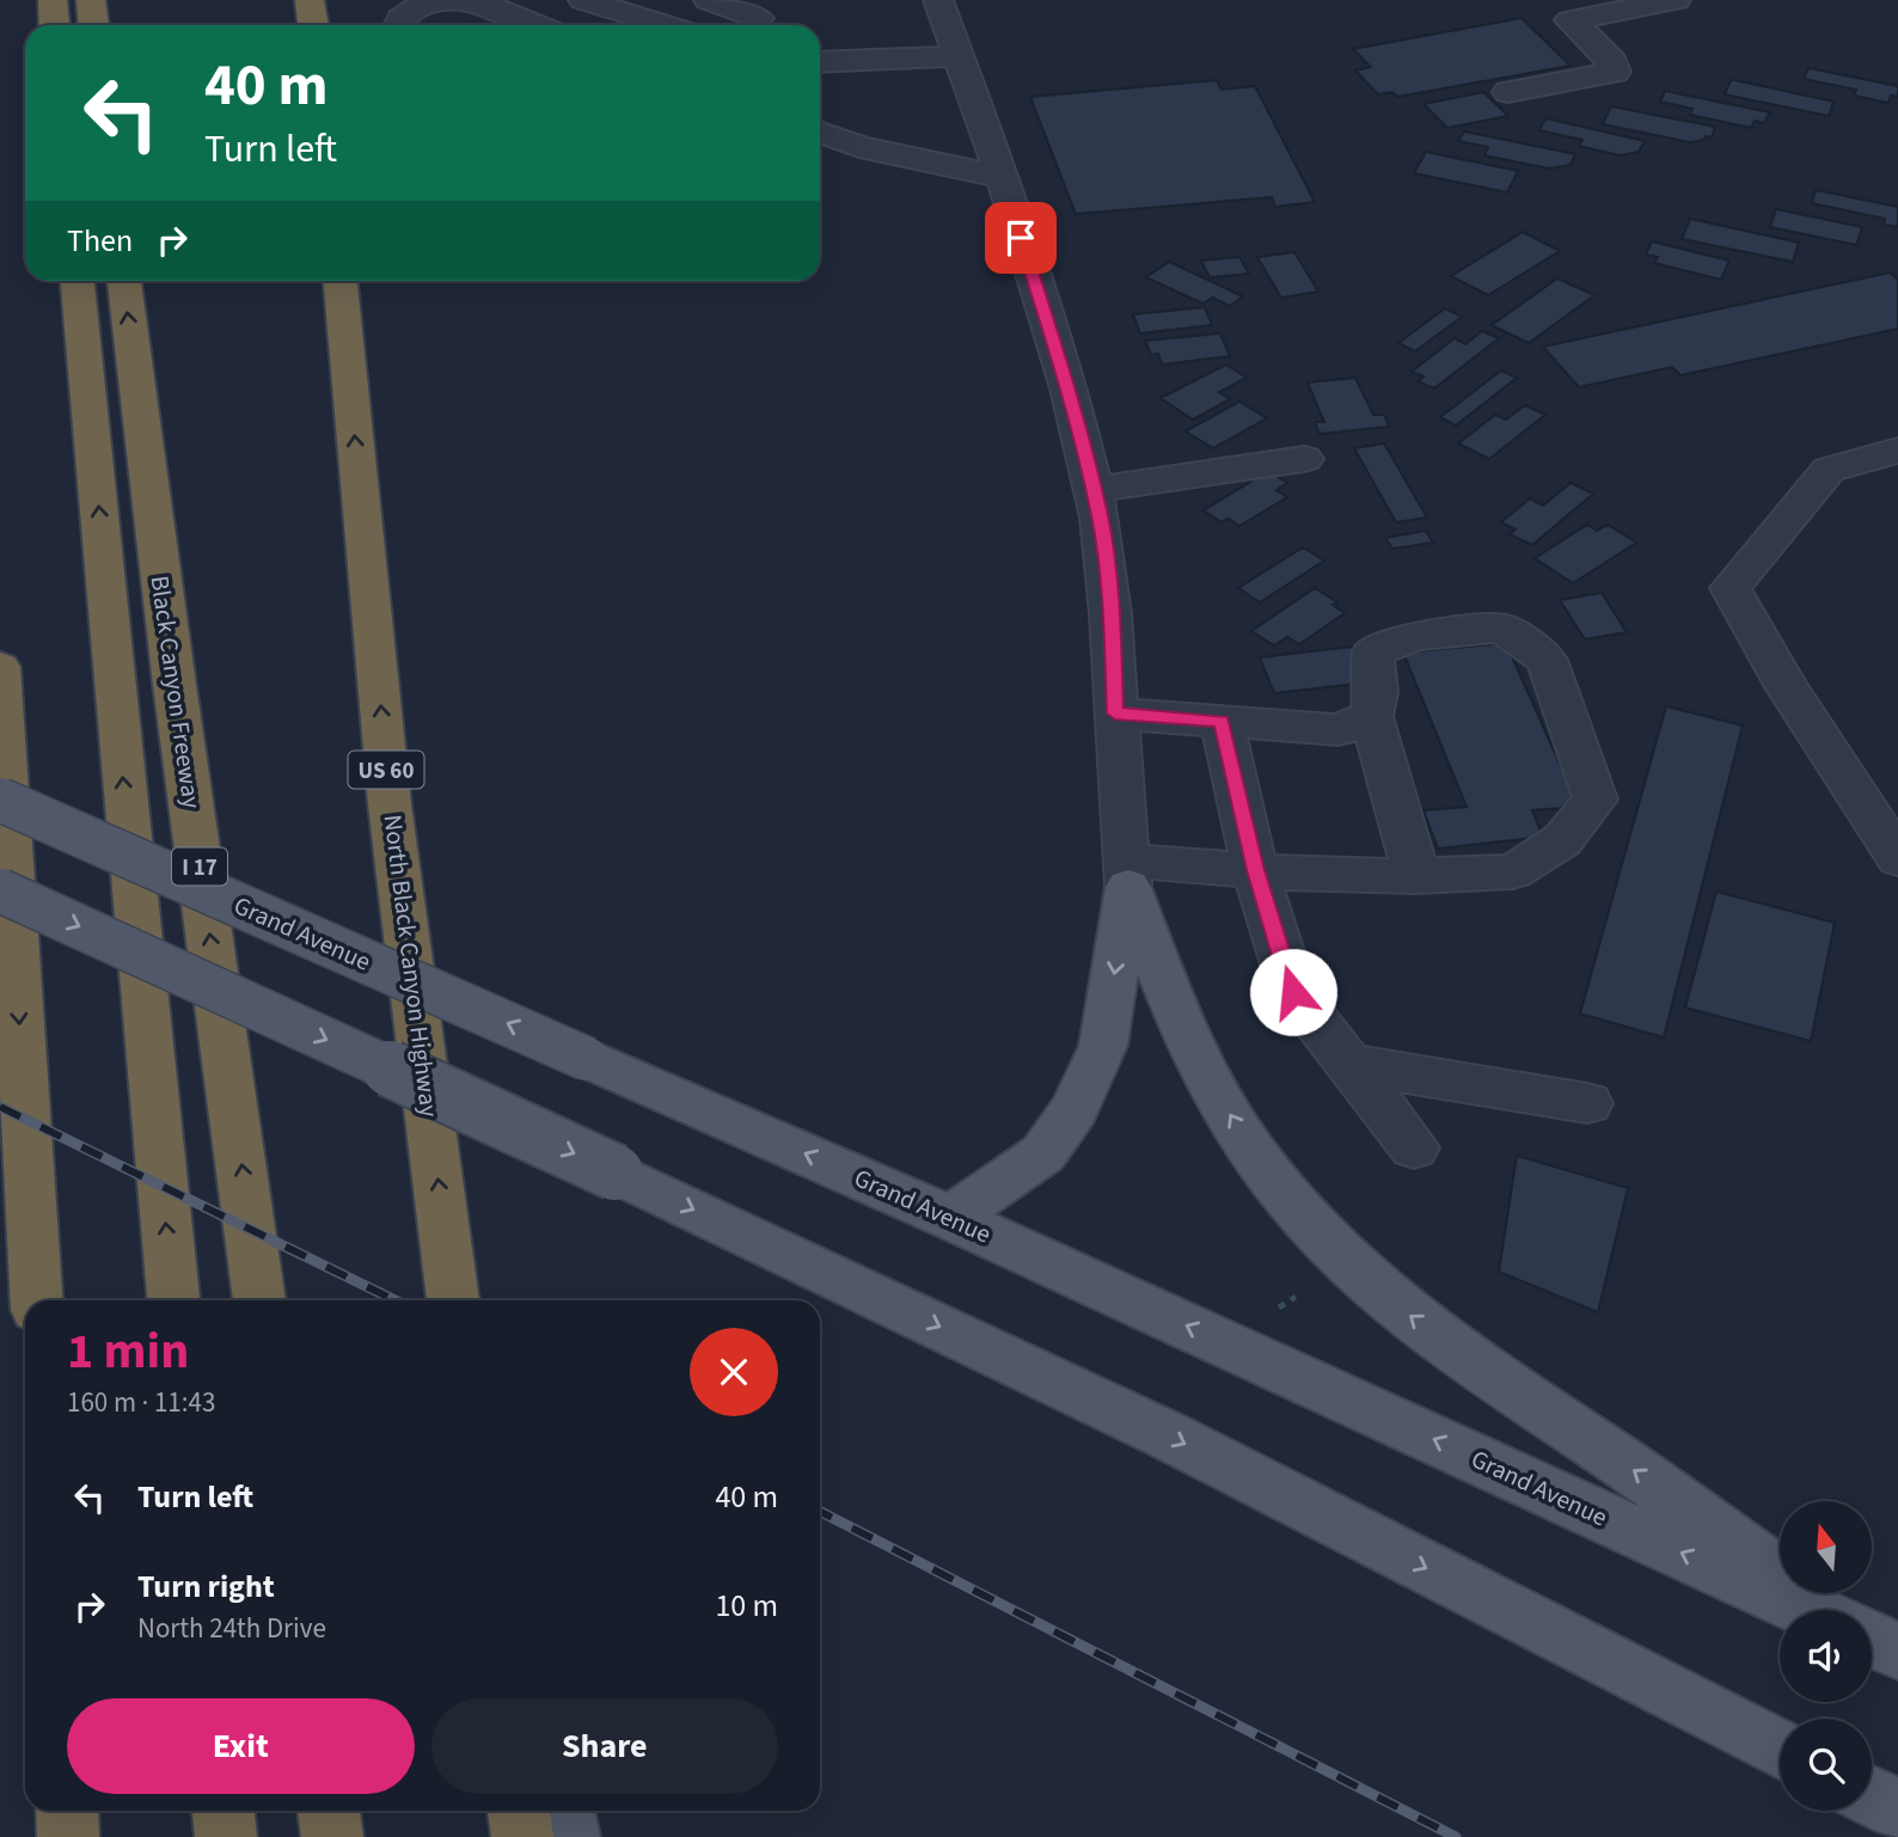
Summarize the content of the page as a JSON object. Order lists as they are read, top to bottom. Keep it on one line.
{"streets":{"highway":["Black Canyon Freeway","US 60","I 17","North Black Canyon Highway"],"main road":["Grand Avenue"]},"north":"top","page":{"turn":["40 m","Turn left"],"then":"Then","heading":["1 min","160 m · 11:43"],"list":[{"name":"Turn left","value":"40 m"},{"name":"Turn right","note":"North 24th Drive","value":"10 m"}],"buttons":["Exit","Share"]}}
